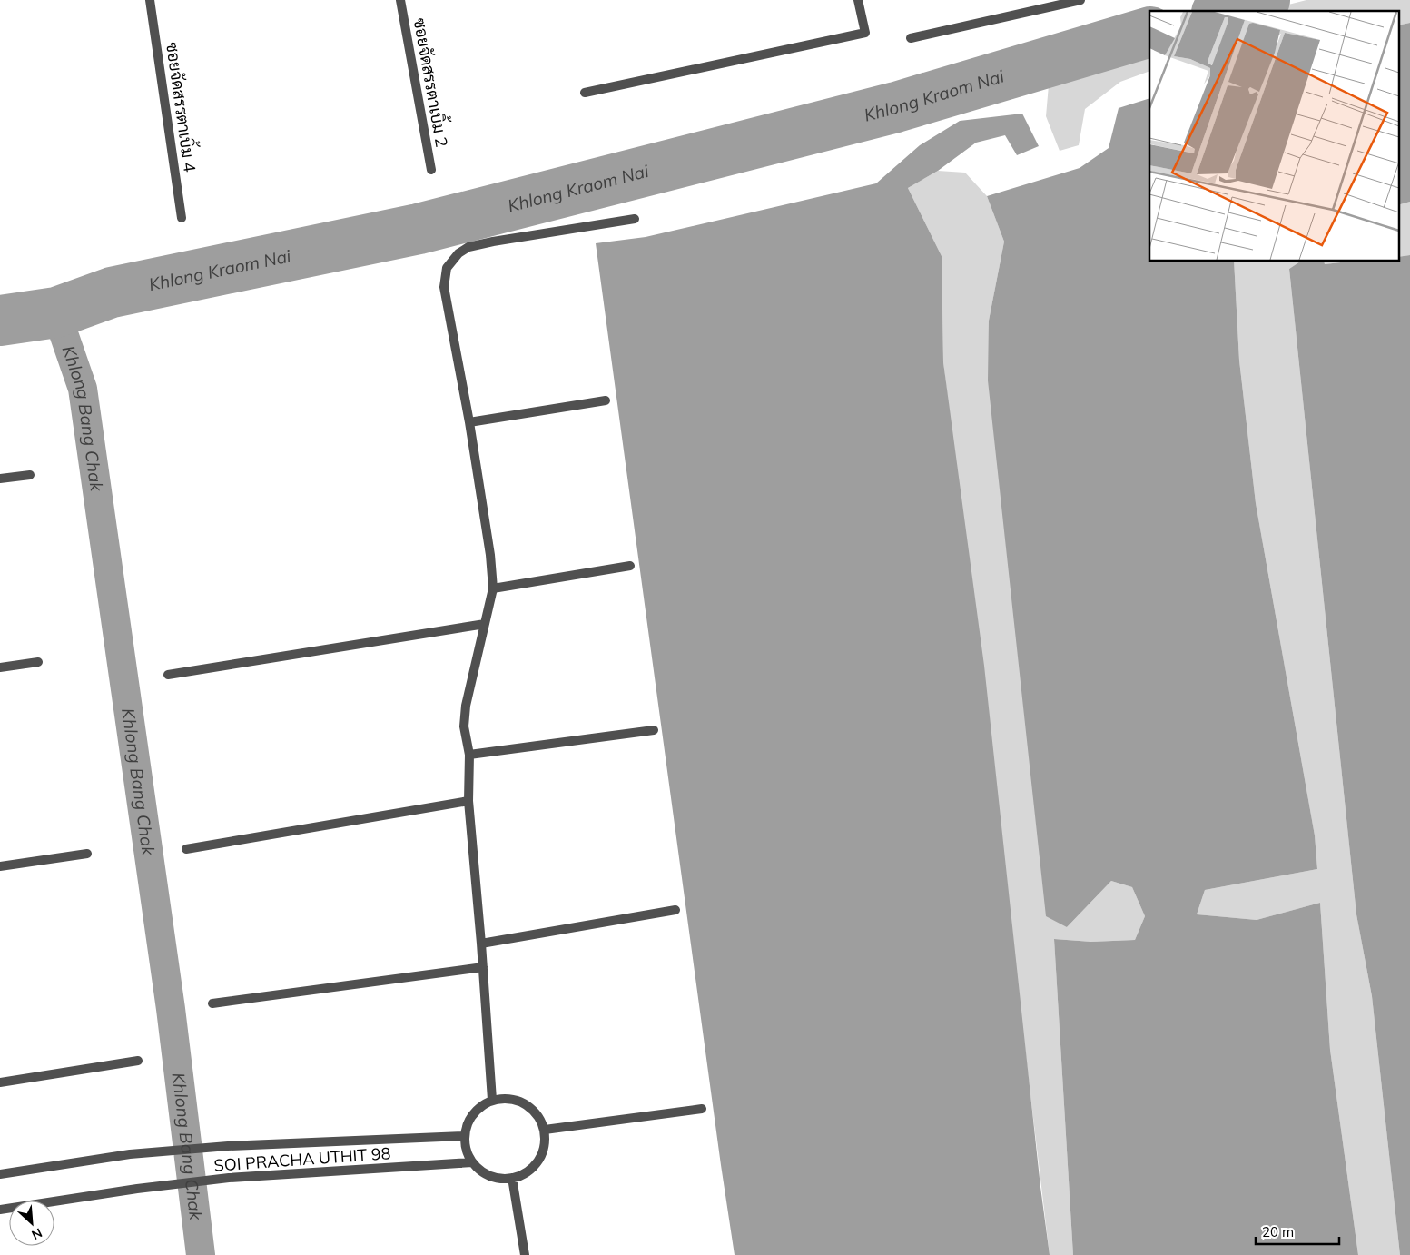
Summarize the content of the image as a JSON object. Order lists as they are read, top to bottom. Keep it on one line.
{"streets":{"street":["ซอยจัดสรรตาเบิ้ม 2","ซอยจัดสรรตาเบิ้ม 4","SOI PRACHA UTHIT 98"]},"water":["Khlong Kraom Nai","Khlong Bang Chak"],"scale_bar":"20 m","north":"bottom right"}
